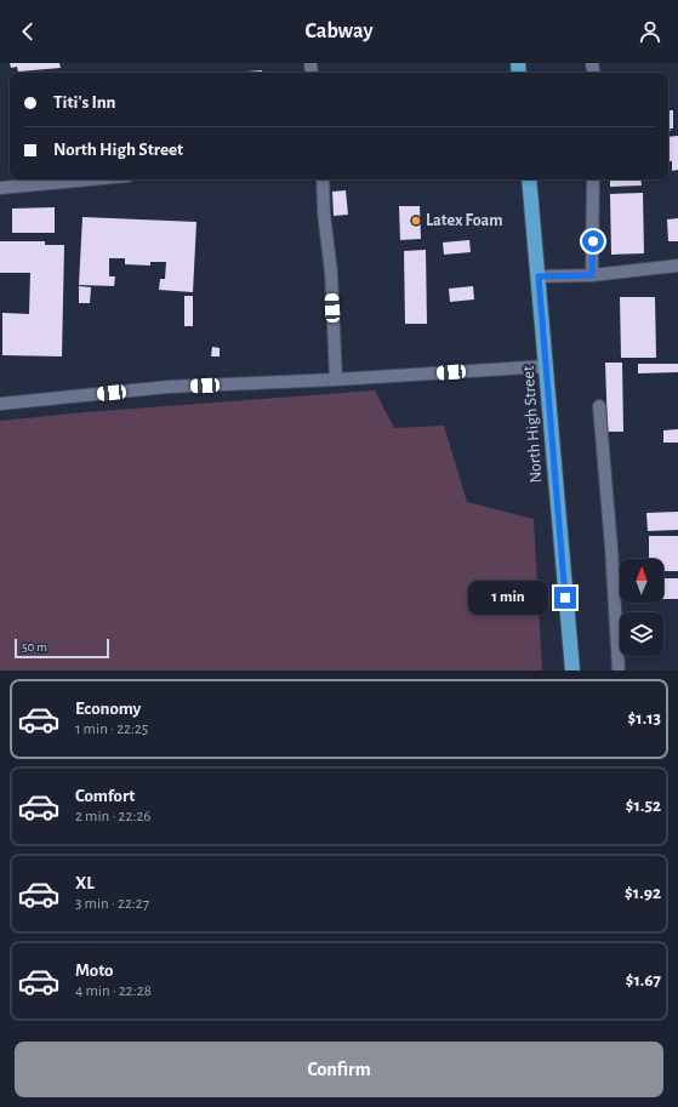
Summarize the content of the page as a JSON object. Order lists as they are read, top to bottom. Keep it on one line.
{"streets":{"highway":["North High Street"]},"places":["Latex Foam"],"scale_bar":"50 m","north":"top","page":{"header":"Cabway","banner":["Titi's Inn","North High Street"],"bubble":"1 min","scale":"50 m","list":[{"name":"Economy","note":"1 min · 22:25","value":"$1.13"},{"name":"Comfort","note":"2 min · 22:26","value":"$1.52"},{"name":"XL","note":"3 min · 22:27","value":"$1.92"},{"name":"Moto","note":"4 min · 22:28","value":"$1.67"}],"buttons":"Confirm"}}
